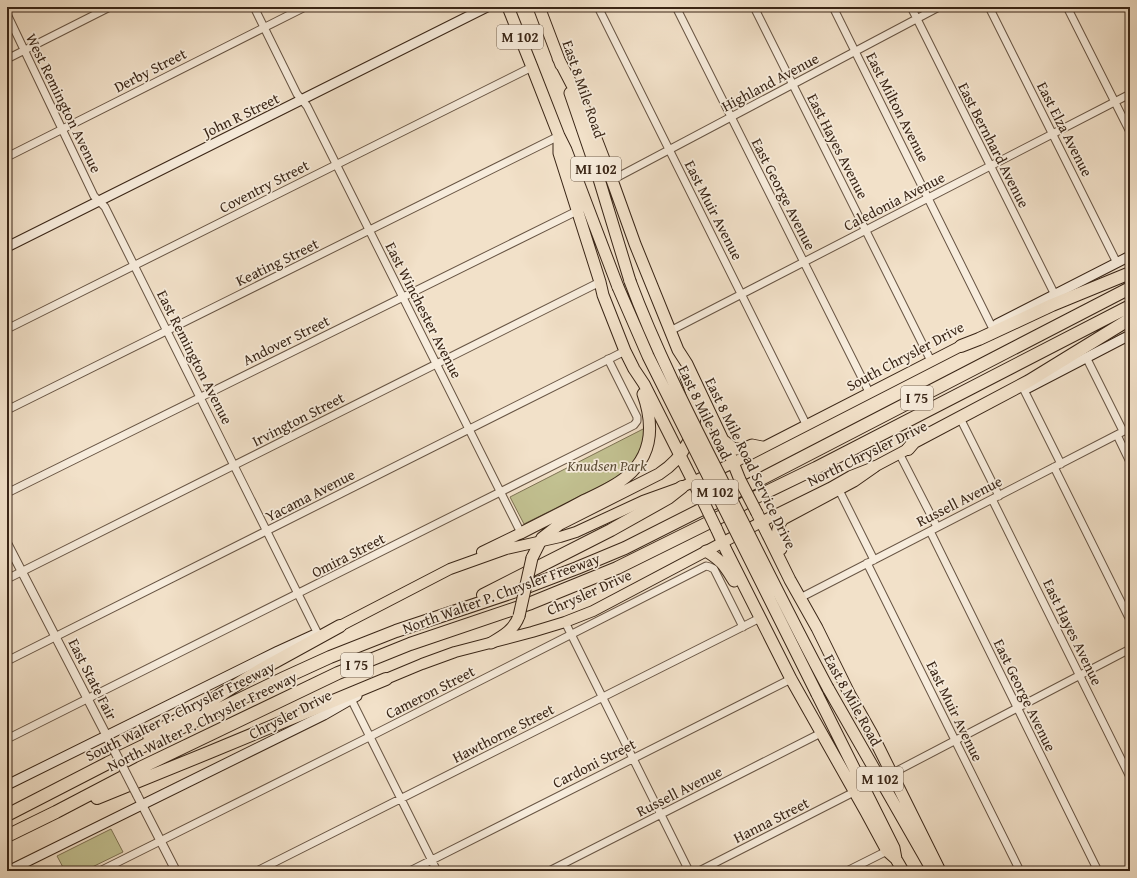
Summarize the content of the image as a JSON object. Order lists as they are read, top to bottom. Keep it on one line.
{"streets":{"highway":["M 102","East 8 Mile Road","MI 102","I 75","East 8 Mile Road Service Drive","North Walter P. Chrysler Freeway","South Walter P. Chrysler Freeway"],"main road":["John R Street","South Chrysler Drive","North Chrysler Drive","Chrysler Drive"],"street":["Derby Street","Highland Avenue","West Remington Avenue","East Milton Avenue","East Elza Avenue","East Bernhard Avenue","East Hayes Avenue","Coventry Street","East George Avenue","Caledonia Avenue","East Muir Avenue","Keating Street","East Winchester Avenue","Andover Street","East Remington Avenue","Irvington Street","Yacama Avenue","Russell Avenue","Omira Street","East State Fair","Cameron Street","Hawthorne Street","Cardoni Street","Hanna Street"]},"crossings":[["M 102","MI 102"],["M 102","Coventry Street"],["M 102","Keating Street"],["Derby Street","West Remington Avenue"],["Derby Street","East Winchester Avenue"],["Highland Avenue","East Milton Avenue"],["Highland Avenue","East Bernhard Avenue"],["Highland Avenue","East Hayes Avenue"],["Highland Avenue","East George Avenue"],["Highland Avenue","East Muir Avenue"],["Highland Avenue","East 8 Mile Road Service Drive"],["East 8 Mile Road","MI 102"],["East 8 Mile Road","South Chrysler Drive"],["East 8 Mile Road","North Chrysler Drive"],["East 8 Mile Road","East 8 Mile Road Service Drive"],["East 8 Mile Road","Russell Avenue"],["East 8 Mile Road","Chrysler Drive"],["East 8 Mile Road","Hawthorne Street"],["East 8 Mile Road","Cardoni Street"],["East 8 Mile Road","Hanna Street"],["West Remington Avenue","John R Street"],["West Remington Avenue","East Remington Avenue"],["East Milton Avenue","Caledonia Avenue"],["East Milton Avenue","South Chrysler Drive"],["John R Street","East Winchester Avenue"],["John R Street","East Remington Avenue"],["East Elza Avenue","Caledonia Avenue"],["East Elza Avenue","South Chrysler Drive"],["East Bernhard Avenue","Caledonia Avenue"],["East Bernhard Avenue","South Chrysler Drive"],["East Hayes Avenue","Caledonia Avenue"],["East Hayes Avenue","South Chrysler Drive"],["East Hayes Avenue","North Chrysler Drive"],["East Hayes Avenue","Russell Avenue"],["MI 102","Keating Street"],["Coventry Street","East Winchester Avenue"],["Coventry Street","East Remington Avenue"],["East George Avenue","Caledonia Avenue"],["East George Avenue","South Chrysler Drive"],["East George Avenue","Russell Avenue"],["Caledonia Avenue","East Muir Avenue"],["Caledonia Avenue","East 8 Mile Road Service Drive"],["East Muir Avenue","South Chrysler Drive"],["East Muir Avenue","Russell Avenue"],["Keating Street","East Winchester Avenue"],["Keating Street","East Remington Avenue"],["East Winchester Avenue","Andover Street"],["East Winchester Avenue","Irvington Street"],["East Winchester Avenue","Yacama Avenue"],["East Winchester Avenue","Omira Street"],["Andover Street","East Remington Avenue"],["South Chrysler Drive","East 8 Mile Road Service Drive"],["East Remington Avenue","Irvington Street"],["East Remington Avenue","Yacama Avenue"],["East Remington Avenue","Omira Street"],["Irvington Street","East State Fair"],["North Chrysler Drive","East 8 Mile Road Service Drive"],["North Chrysler Drive","Chrysler Drive"],["East 8 Mile Road Service Drive","Russell Avenue"],["East 8 Mile Road Service Drive","North Walter P. Chrysler Freeway"],["Yacama Avenue","Omira Street"],["Yacama Avenue","East State Fair"],["Omira Street","East State Fair"],["Chrysler Drive","East State Fair"],["East State Fair","Cameron Street"],["Cameron Street","Hawthorne Street"]],"parks":["Knudsen Park"]}
